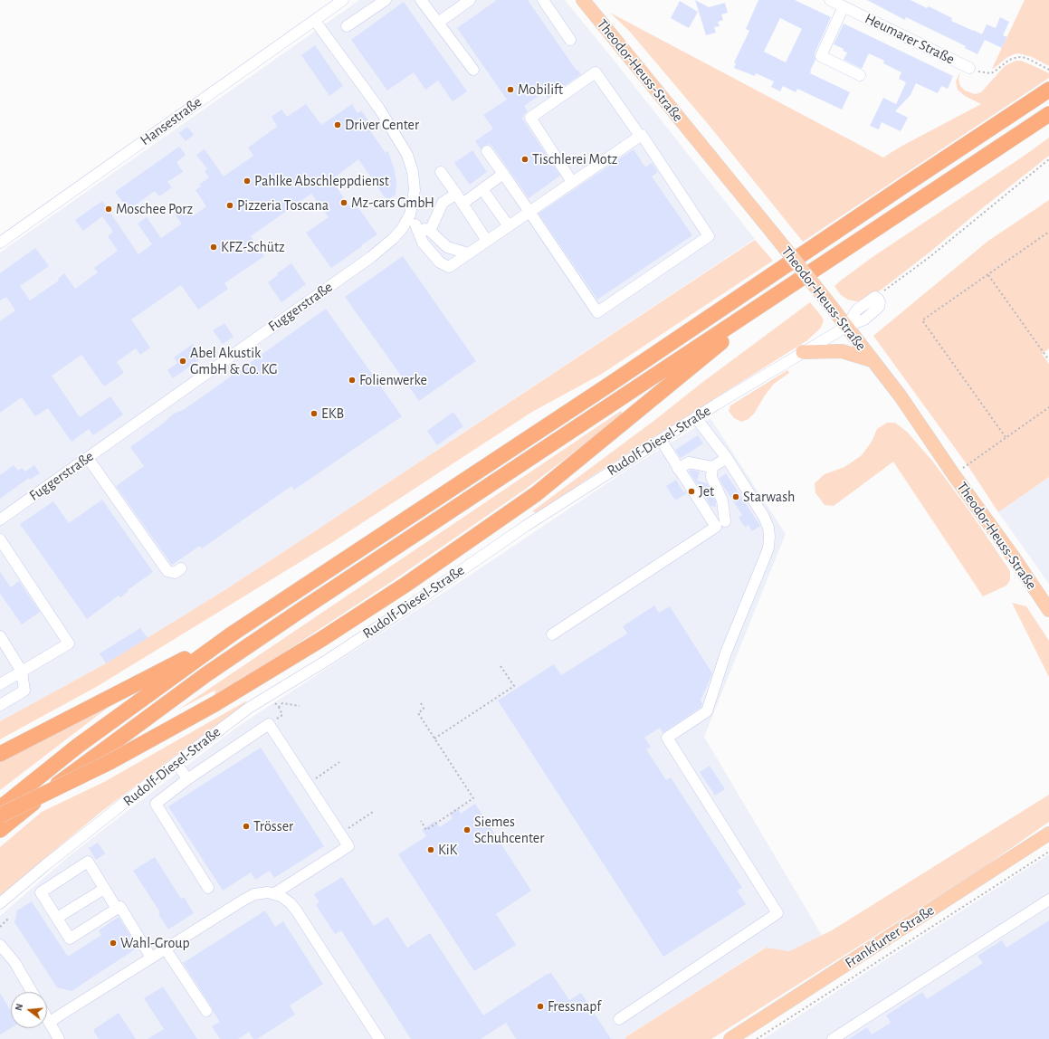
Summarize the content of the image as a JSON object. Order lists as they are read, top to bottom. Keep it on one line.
{"streets":{"main road":["Theodor-Heuss-Straße","Frankfurter Straße"],"street":["Heumarer Straße","Hansestraße","Fuggerstraße","Rudolf-Diesel-Straße"]},"crossings":[["Theodor-Heuss-Straße","Rudolf-Diesel-Straße"],["Hansestraße","Fuggerstraße"]],"places":["Mobilift","Driver Center","Tischlerei Motz","Pahlke Abschleppdienst","Mz-cars GmbH","Pizzeria Toscana","Moschee Porz","KFZ-Schütz","Abel Akustik GmbH & Co. KG","Folienwerke","EKB","Jet","Starwash","Trösser","Siemes Schuhcenter","KiK","Wahl-Group","Fressnapf"],"north":"left"}
